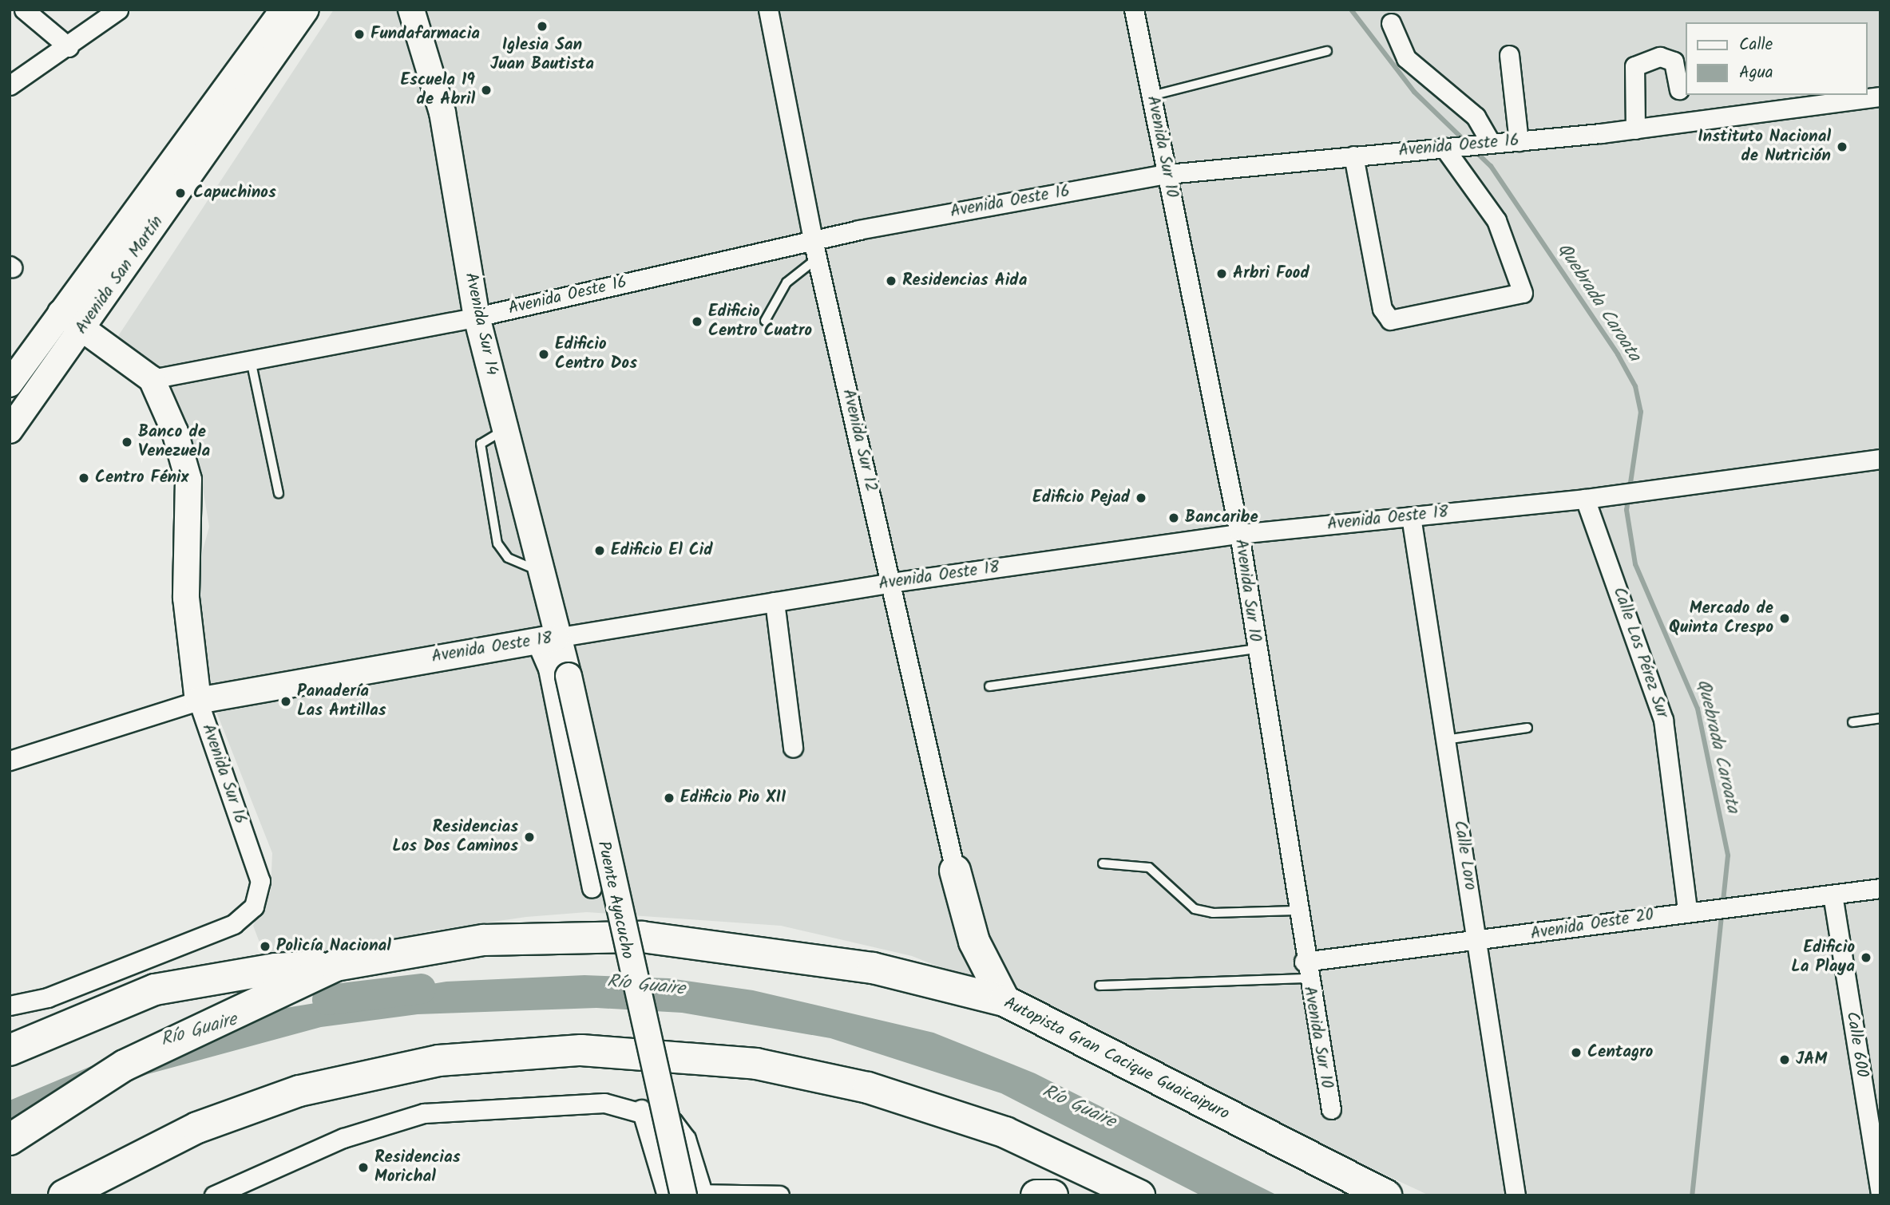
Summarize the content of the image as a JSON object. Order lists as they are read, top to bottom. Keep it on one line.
{"streets":{"highway":["Autopista Gran Cacique Guaicaipuro"],"street":["Avenida Oeste 16","Avenida Sur 10","Avenida San Martín","Avenida Sur 14","Avenida Sur 12","Avenida Oeste 18","Calle Los Pérez Sur","Avenida Sur 16","Calle Loro","Puente Ayacucho","Avenida Oeste 20","Calle 600"]},"crossings":[["Avenida Oeste 16","Avenida Sur 10"],["Avenida Oeste 16","Avenida Sur 14"],["Avenida Oeste 16","Avenida Sur 12"],["Avenida Oeste 16","Avenida Sur 16"],["Avenida Sur 10","Avenida Oeste 18"],["Avenida Sur 10","Avenida Oeste 20"],["Avenida Sur 14","Avenida Oeste 18"],["Avenida Sur 14","Puente Ayacucho"],["Avenida Sur 12","Avenida Oeste 18"],["Avenida Oeste 18","Calle Los Pérez Sur"],["Avenida Oeste 18","Avenida Sur 16"],["Avenida Oeste 18","Calle Loro"],["Avenida Oeste 18","Puente Ayacucho"],["Calle Los Pérez Sur","Avenida Oeste 20"],["Calle Loro","Avenida Oeste 20"],["Avenida Oeste 20","Calle 600"]],"water":["Quebrada Caroata","Río Guaire"],"places":["Iglesia San Juan Bautista","Fundafarmacia","Escuela 19 de Abril","Instituto Nacional de Nutrición","Capuchinos","Arbri Food","Residencias Aida","Edificio Centro Cuatro","Edificio Centro Dos","Banco de Venezuela","Centro Fénix","Edificio Pejad","Bancaribe","Edificio El Cid","Mercado de Quinta Crespo","Panadería Las Antillas","Edificio Pio XII","Residencias Los Dos Caminos","Policía Nacional","Edificio La Playa","Centagro","JAM","Residencias Morichal"],"legend":["Calle","Agua"]}
